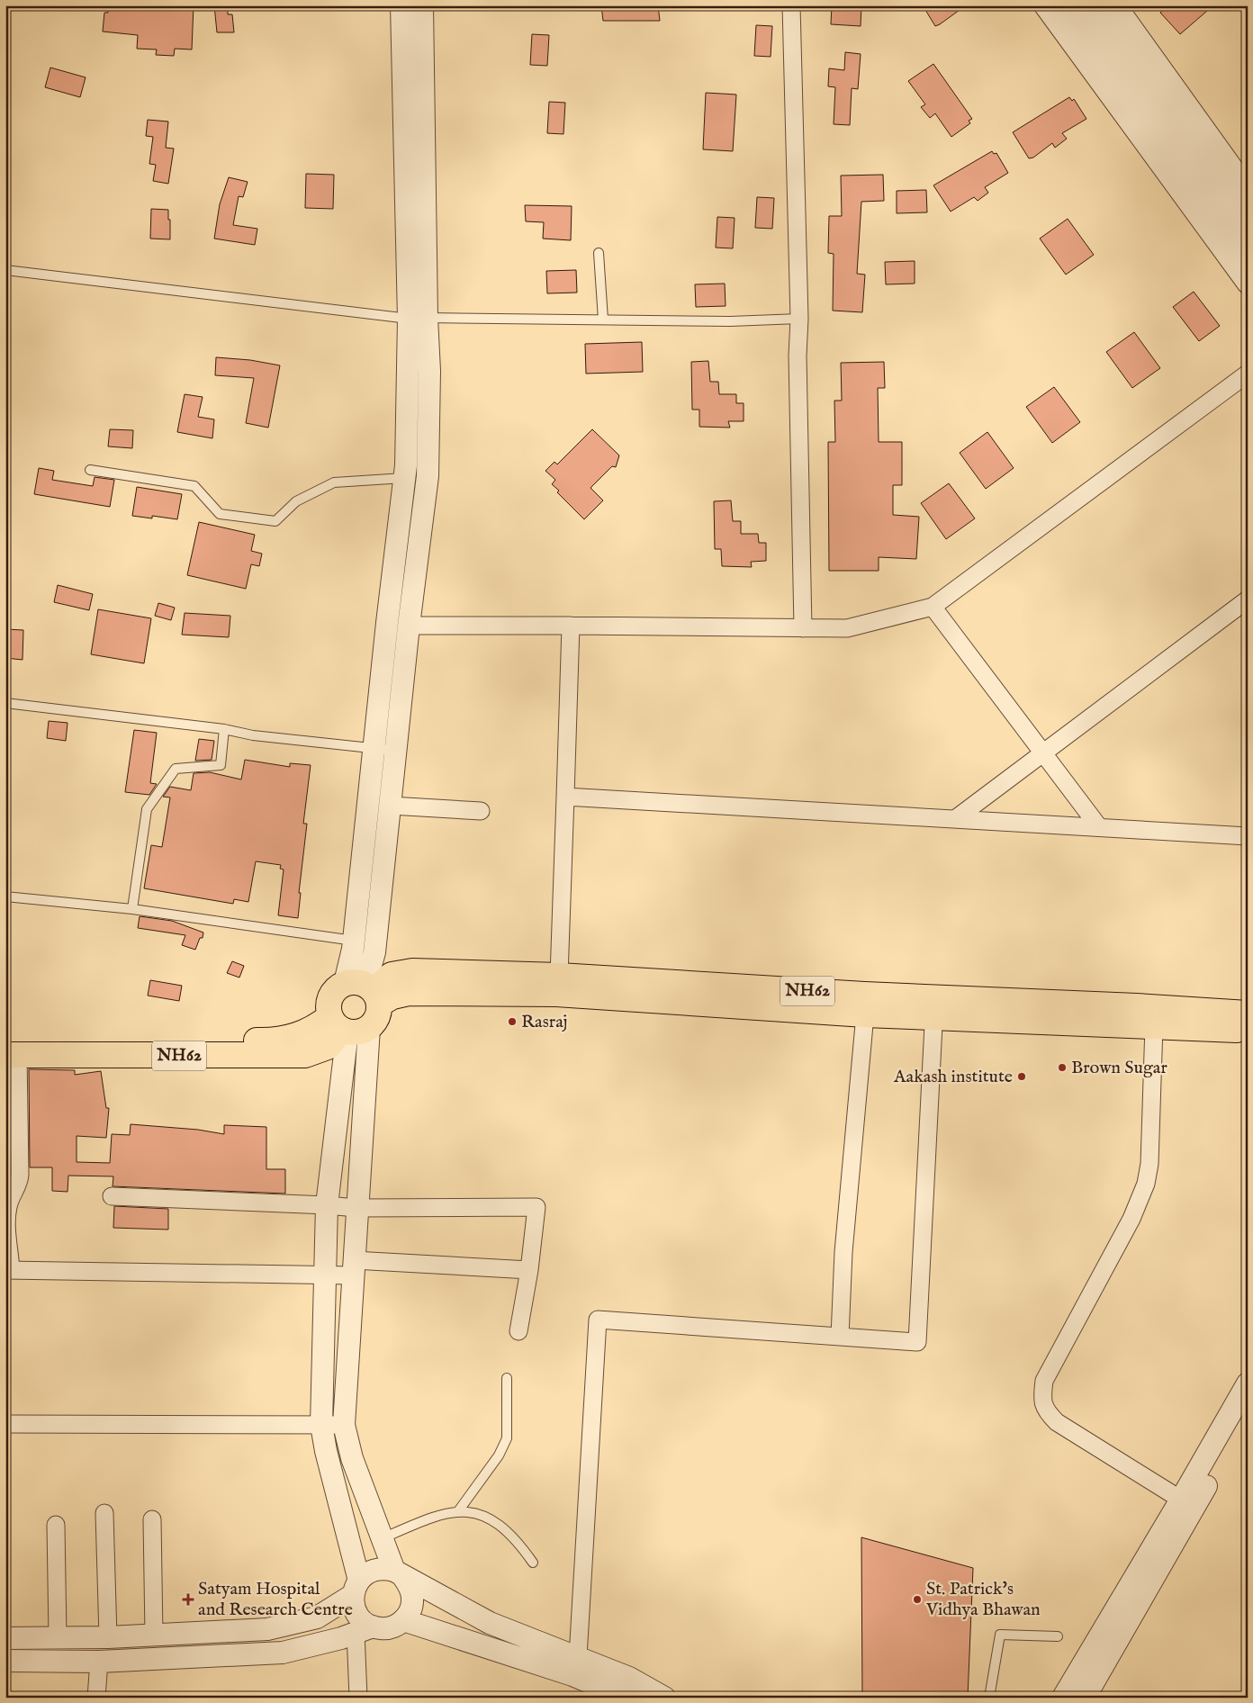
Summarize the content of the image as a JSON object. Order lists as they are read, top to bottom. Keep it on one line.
{"streets":{"highway":["NH62"]},"places":{"other":["Rasraj","Brown Sugar","Aakash institute","St. Patrick's Vidhya Bhawan"],"health":["Satyam Hospital and Research Centre"]}}
